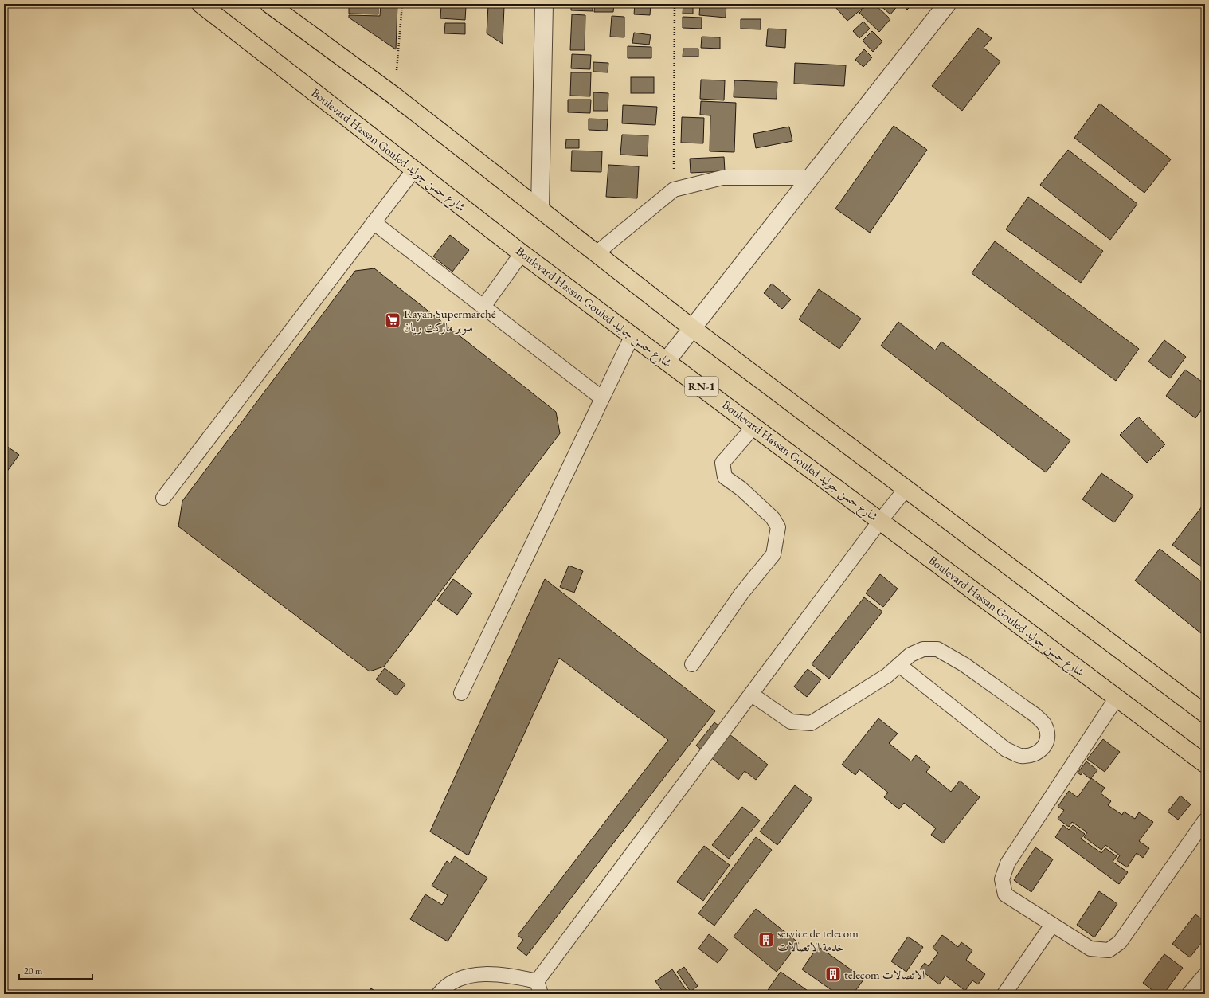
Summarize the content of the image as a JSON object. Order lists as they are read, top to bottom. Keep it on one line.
{"streets":{"main road":["Boulevard Hassan Gouled شارع حسن جوليد","RN-1"]},"places":{"supermarket":["Rayan Supermarché سوبر ماركت ريان"],"building":["service de telecom خدمة الاتصالات","telecom الاتصالات"]},"scale_bar":"20 m"}
